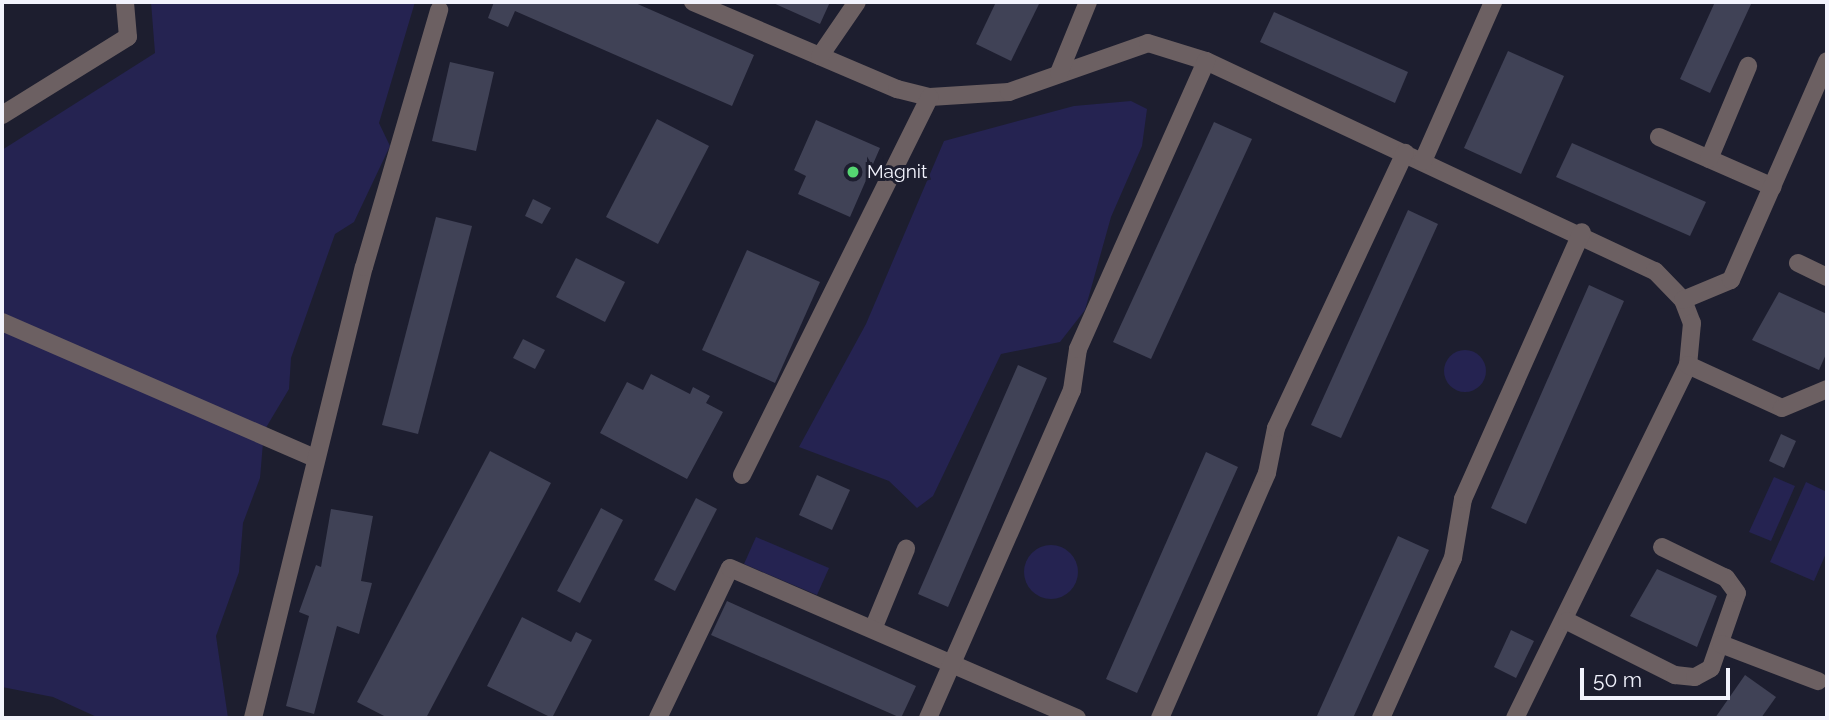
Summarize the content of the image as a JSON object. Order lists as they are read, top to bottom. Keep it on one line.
{"places":["Magnit"],"scale_bar":"50 m"}
